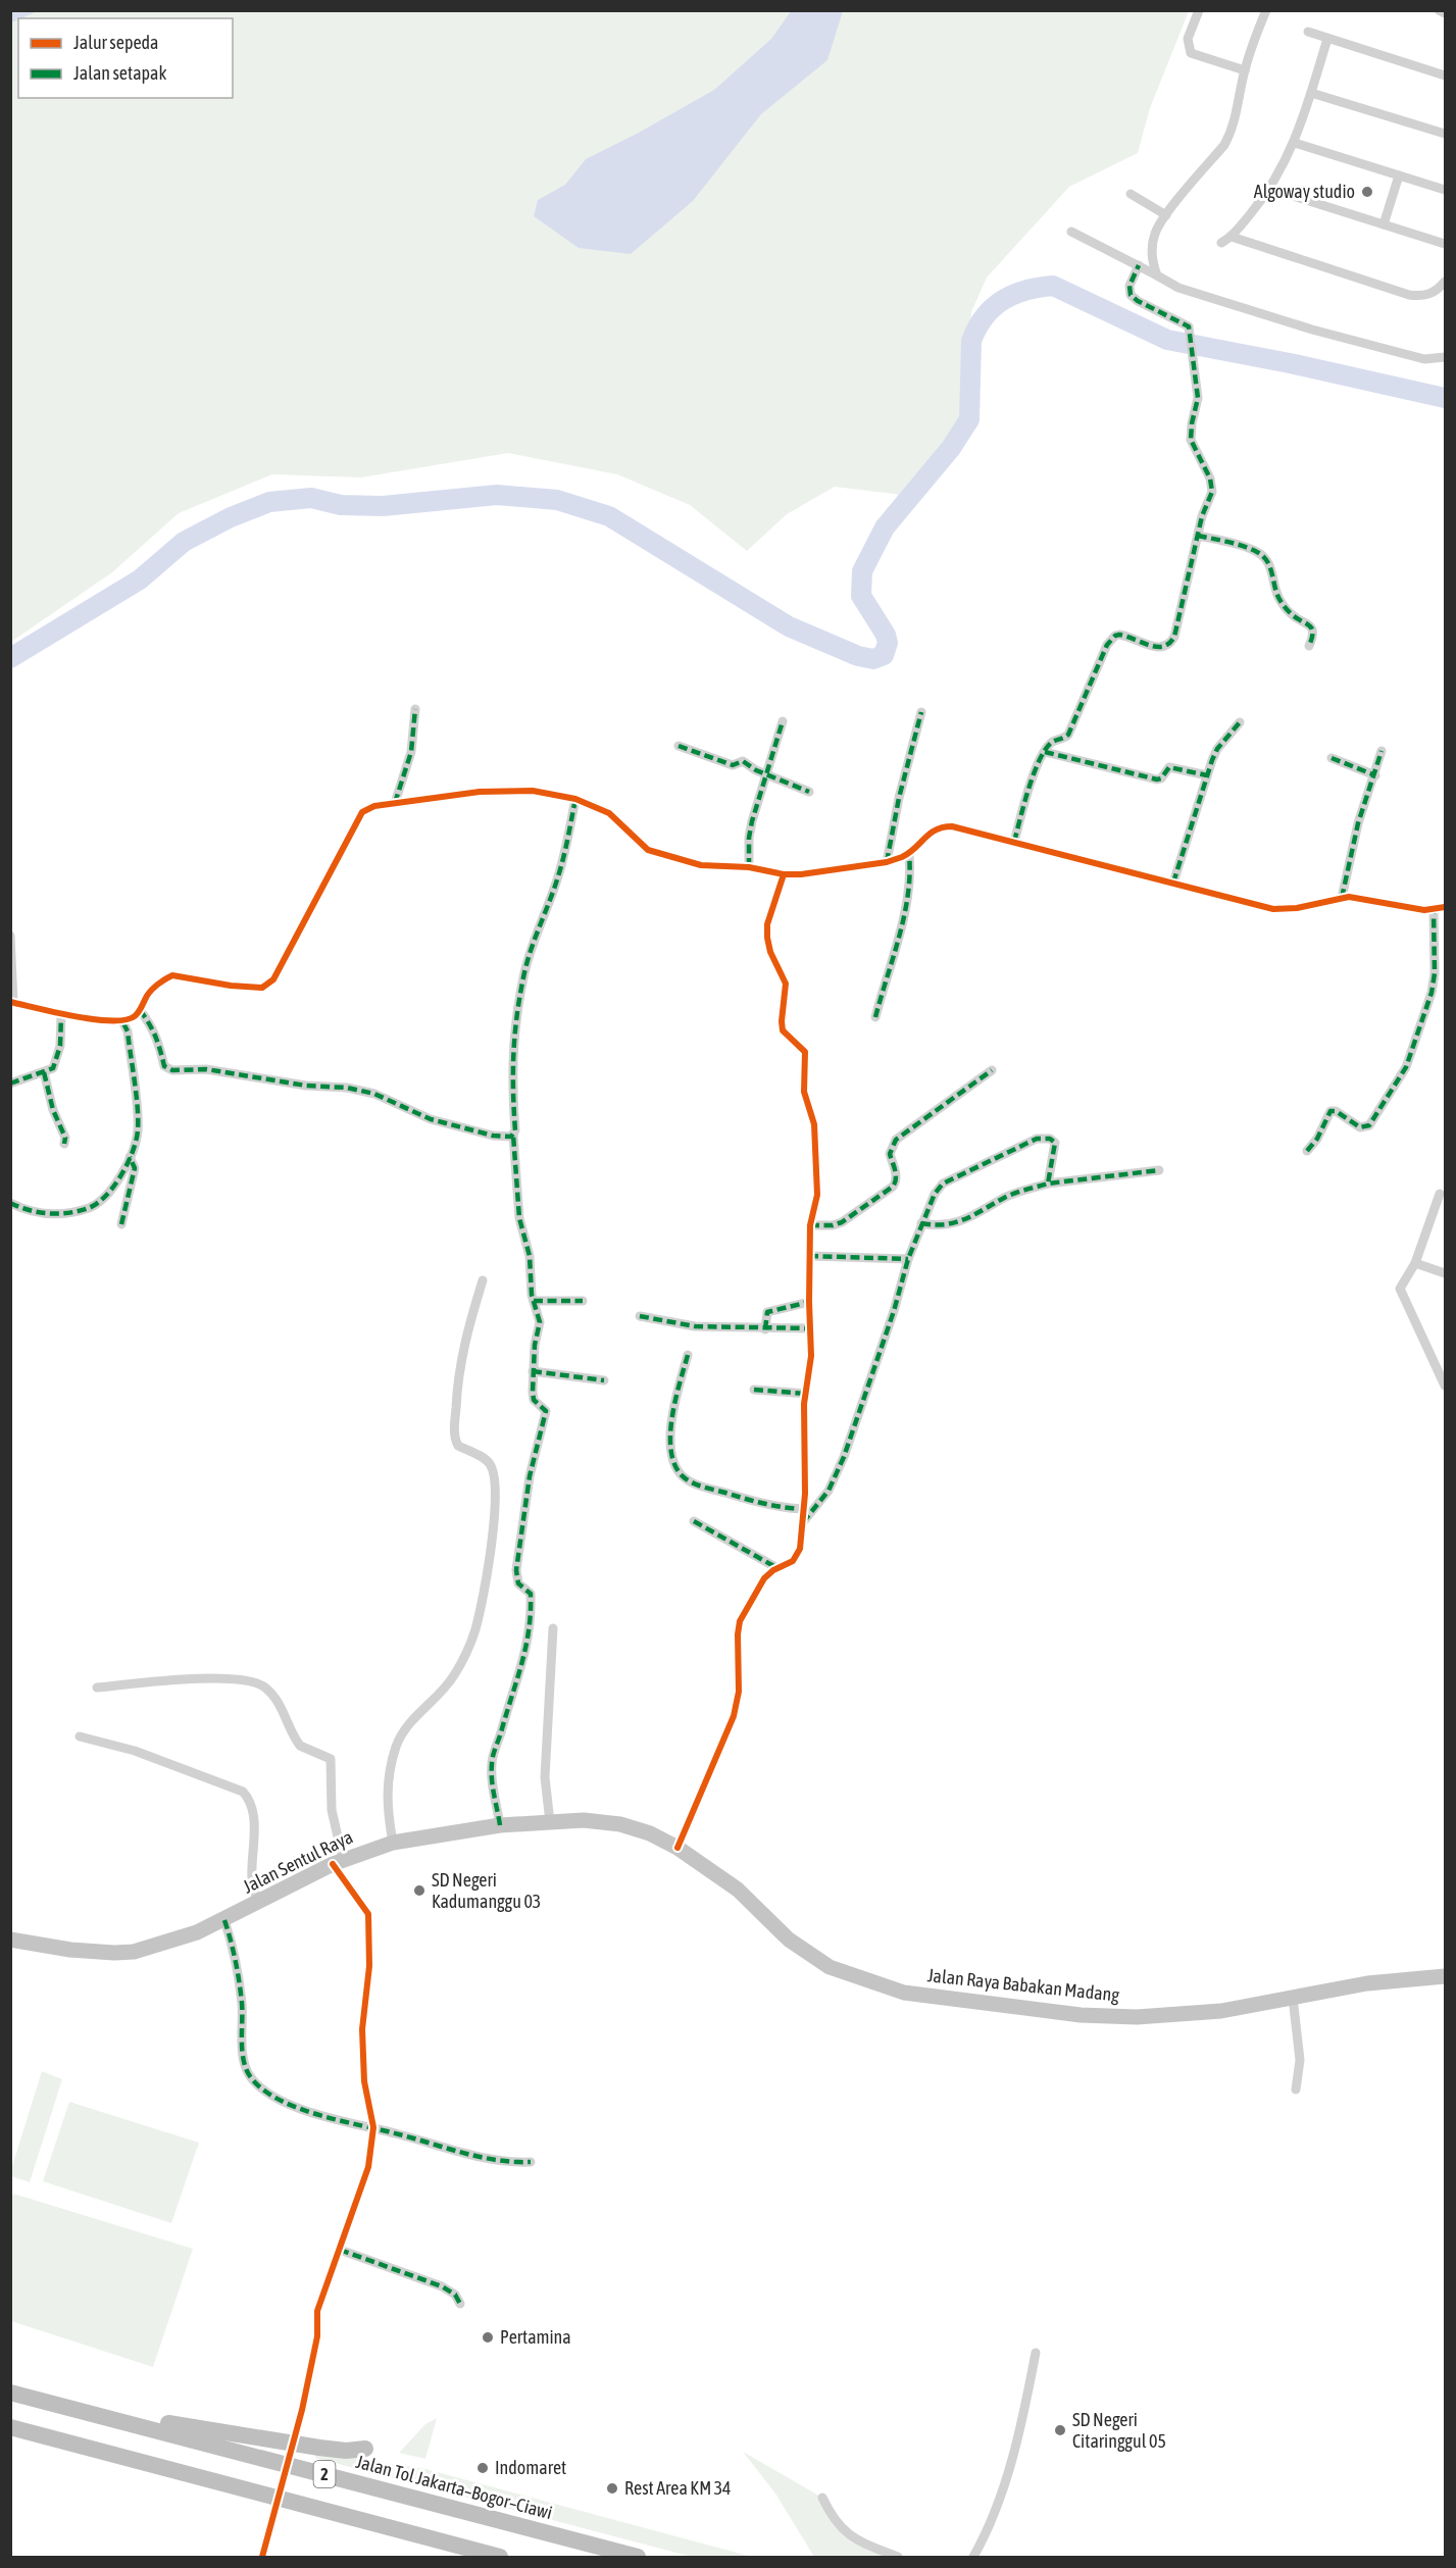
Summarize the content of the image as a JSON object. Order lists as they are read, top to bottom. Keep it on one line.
{"streets":{"highway":["2","Jalan Tol Jakarta–Bogor–Ciawi"],"main road":["Jalan Sentul Raya","Jalan Raya Babakan Madang"]},"crossings":[["Jalan Sentul Raya","Jalan Raya Babakan Madang"]],"places":["Algoway studio","SD Negeri Kadumanggu 03","Pertamina","SD Negeri Citaringgul 05","Indomaret","Rest Area KM 34"],"legend":["Jalur sepeda","Jalan setapak"]}
